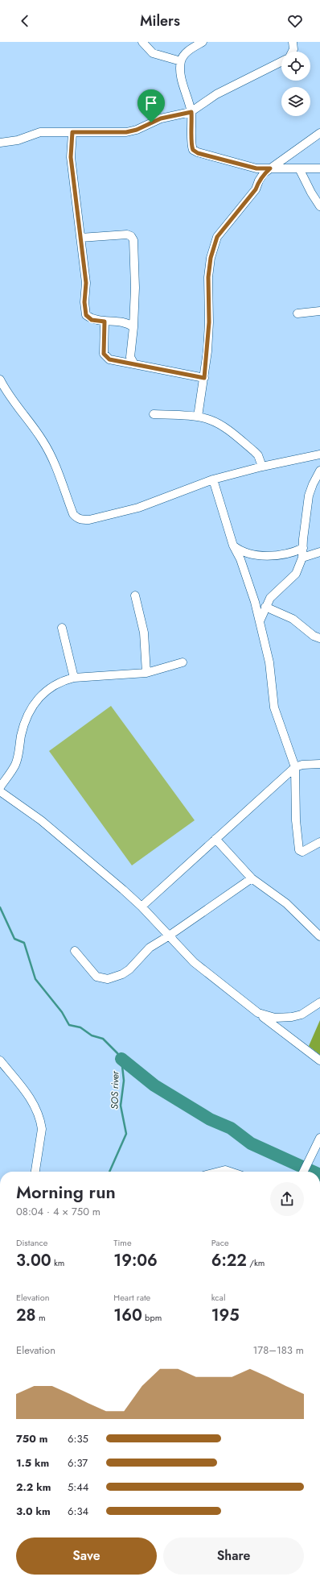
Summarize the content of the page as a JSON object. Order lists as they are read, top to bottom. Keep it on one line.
{"water":["SOS river"],"page":{"header":"Milers","heading":["Morning run","08:04 · 4 × 750 m"],"stats":[["Distance","3.00 km"],["Time","19:06"],["Pace","6:22 /km"],["Elevation","28 m"],["Heart rate","160 bpm"],["kcal","195"]],"chart":["Elevation","178–183 m"],"list":[{"name":"750 m","note":"6:35"},{"name":"1.5 km","note":"6:37"},{"name":"2.2 km","note":"5:44"},{"name":"3.0 km","note":"6:34"}],"buttons":["Save","Share"]}}
